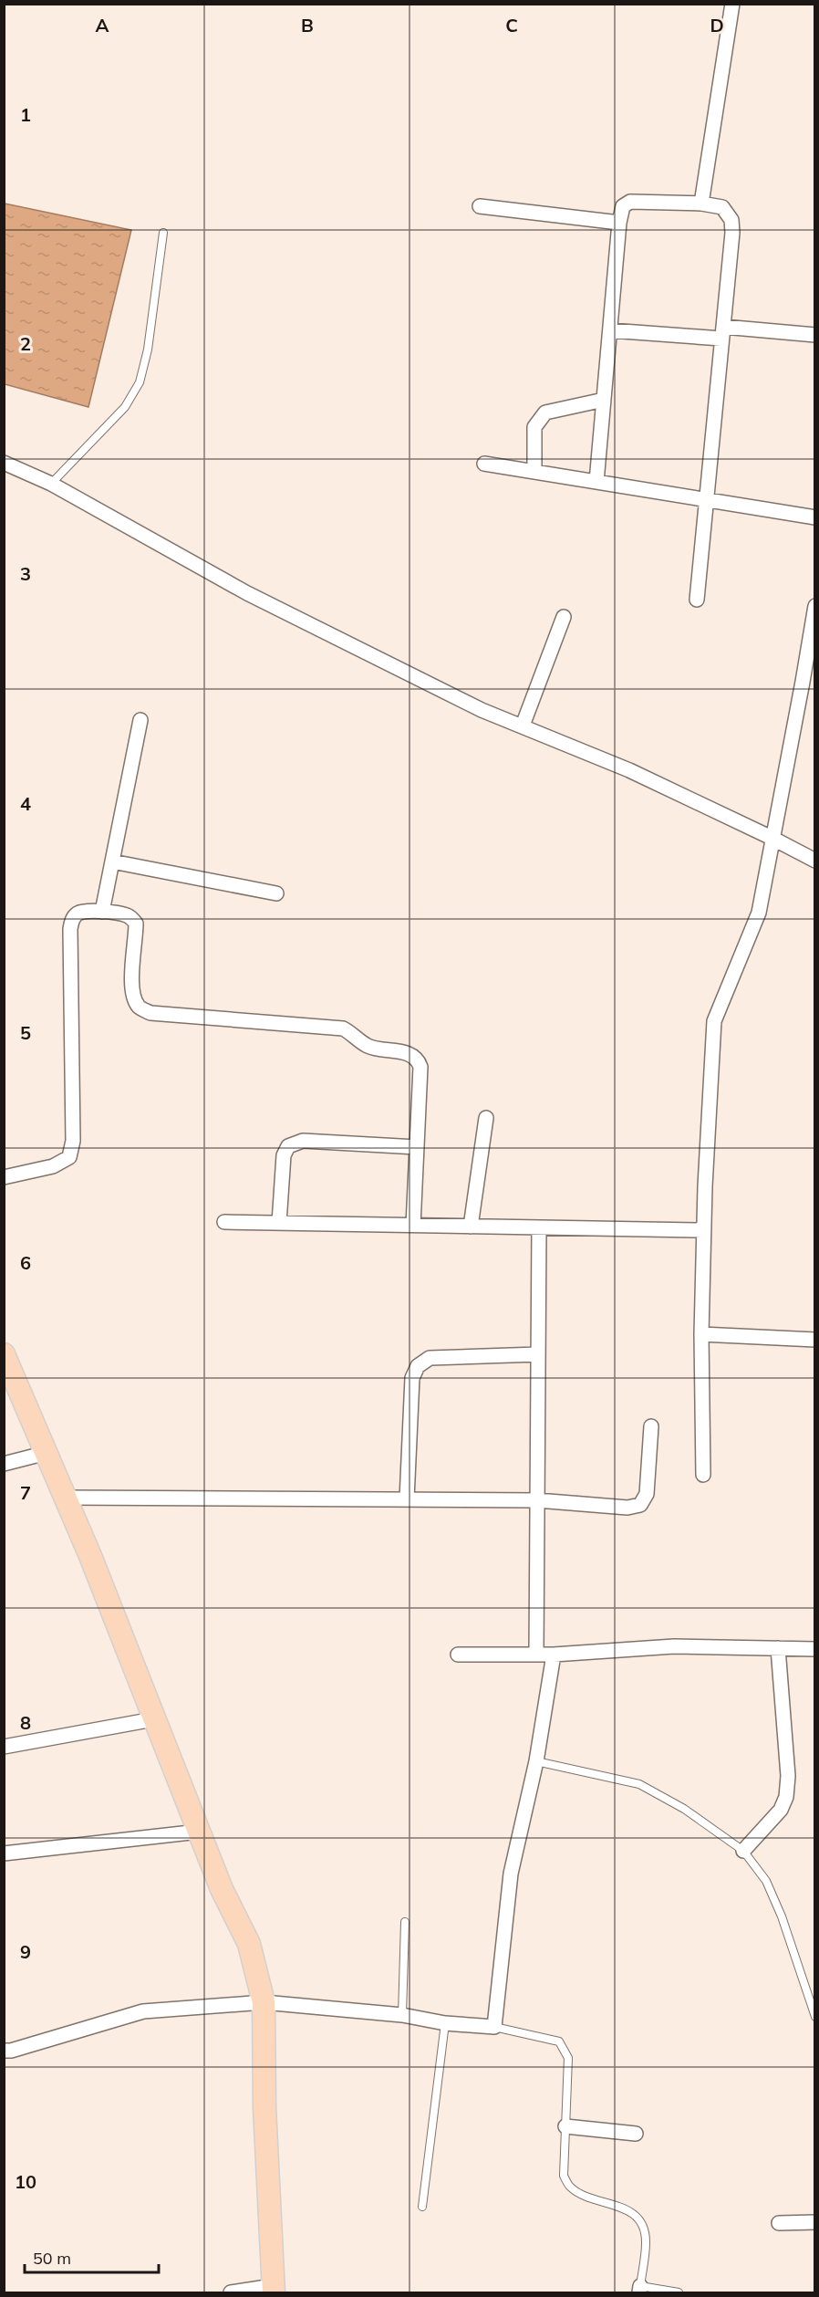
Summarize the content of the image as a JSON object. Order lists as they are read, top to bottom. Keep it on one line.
{"scale_bar":"50 m","grid":{"columns":["A","B","C","D"],"rows":["1","2","3","4","5","6","7","8","9","10"]}}
